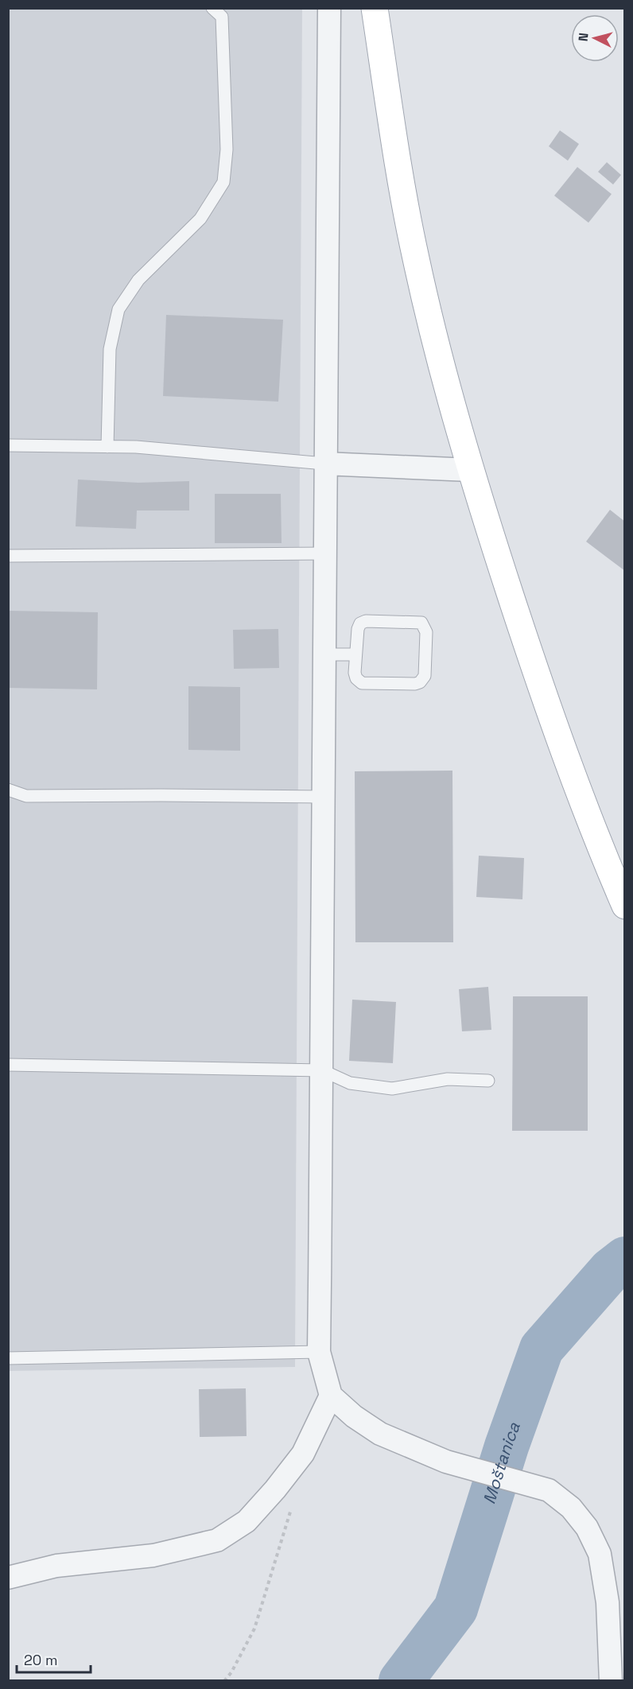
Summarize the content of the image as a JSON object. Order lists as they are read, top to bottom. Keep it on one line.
{"water":["Moštanica"],"scale_bar":"20 m","north":"left"}
